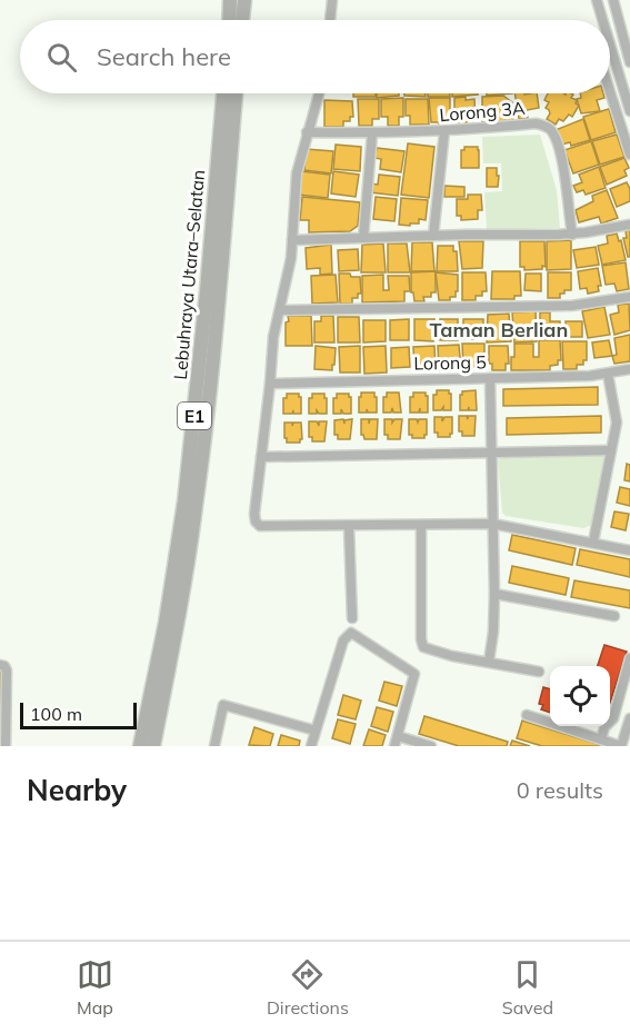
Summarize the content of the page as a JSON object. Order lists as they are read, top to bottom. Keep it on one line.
{"streets":{"highway":["Lebuhraya Utara–Selatan","E1"],"street":["Lorong 3A","Lorong 5"]},"districts":["Taman Berlian"],"scale_bar":"100 m","page":{"search":"Search here","scale":"100 m","heading":["Nearby","0 results"],"nav":["Map","Directions","Saved"]}}
